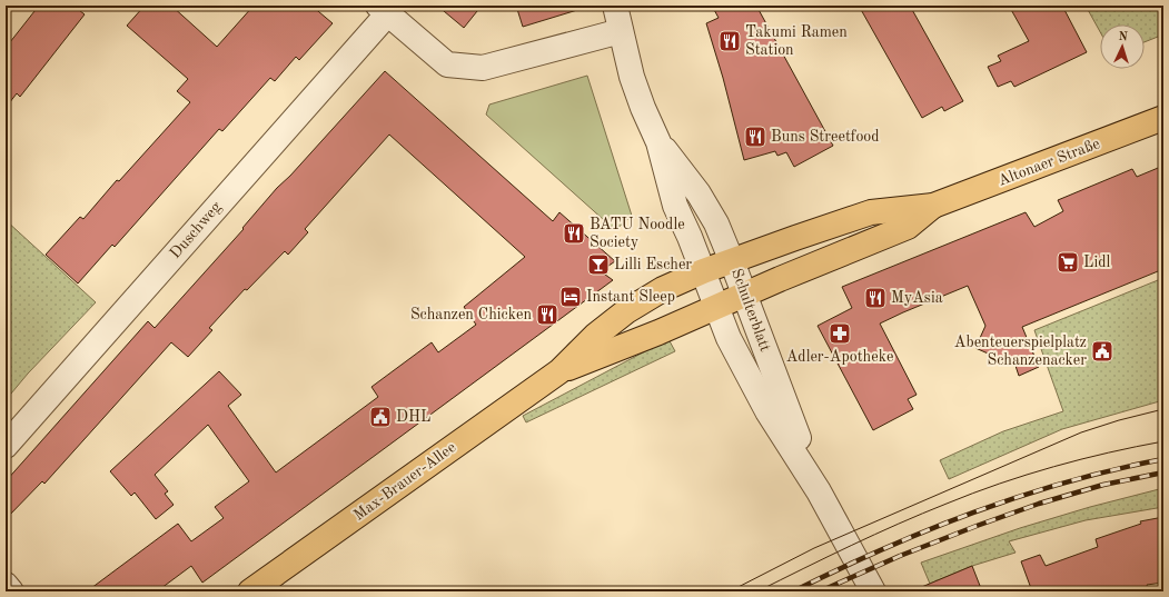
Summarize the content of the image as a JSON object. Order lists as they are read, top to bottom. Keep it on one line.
{"streets":{"main road":["Altonaer Straße","Max-Brauer-Allee"],"street":["Duschweg","Schulterblatt"]},"crossings":[["Altonaer Straße","Schulterblatt"],["Altonaer Straße","Max-Brauer-Allee"],["Schulterblatt","Max-Brauer-Allee"]],"places":{"restaurant":["Takumi Ramen Station","Buns Streetfood","BATU Noodle Society","MyAsia","Schanzen Chicken"],"supermarket":["Lidl"],"bar":["Lilli Escher"],"hotel":["Instant Sleep"],"pharmacy":["Adler-Apotheke"],"public building":["Abenteuerspielplatz Schanzenacker","DHL"]},"north":"top"}
